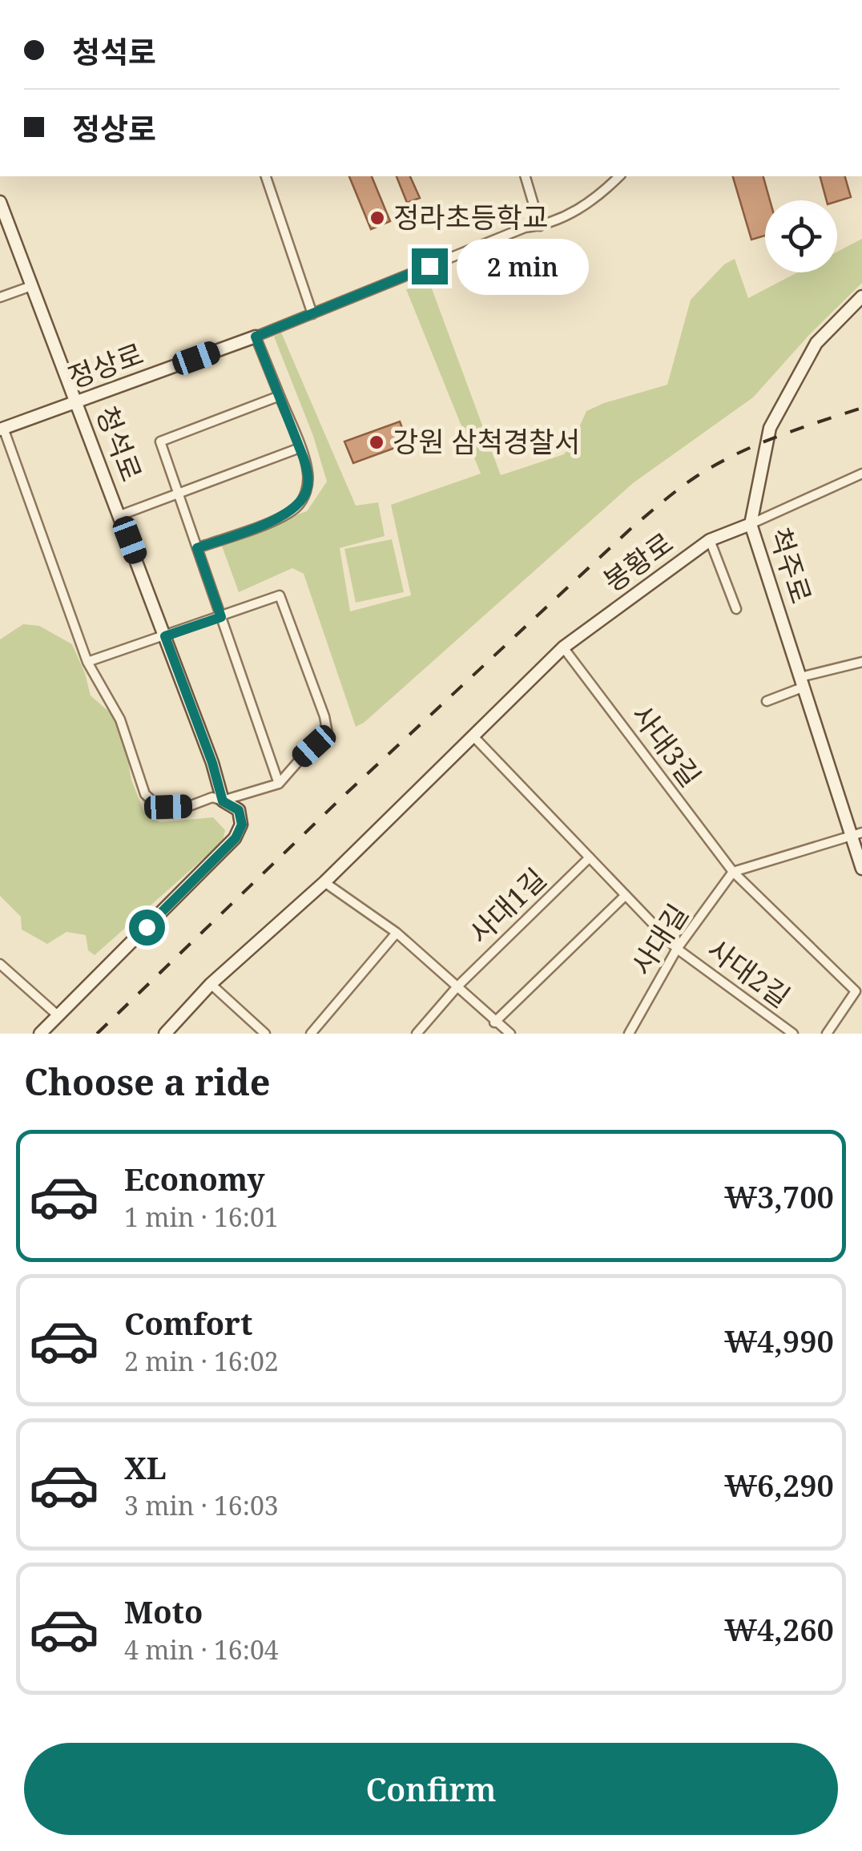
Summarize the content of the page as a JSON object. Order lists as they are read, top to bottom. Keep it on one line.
{"streets":{"street":["정상로","청석로","봉황로","척주로","사대3길","사대1길","사대길","사대2길"]},"crossings":[["정상로","청석로"],["봉황로","척주로"],["봉황로","사대3길"],["사대3길","사대길"],["사대길","사대2길"]],"places":["정라초등학교","강원 삼척경찰서"],"page":{"banner":["청석로","정상로"],"bubble":"2 min","heading":"Choose a ride","list":[{"name":"Economy","note":"1 min · 16:01","value":"₩3,700"},{"name":"Comfort","note":"2 min · 16:02","value":"₩4,990"},{"name":"XL","note":"3 min · 16:03","value":"₩6,290"},{"name":"Moto","note":"4 min · 16:04","value":"₩4,260"}],"buttons":"Confirm"}}
